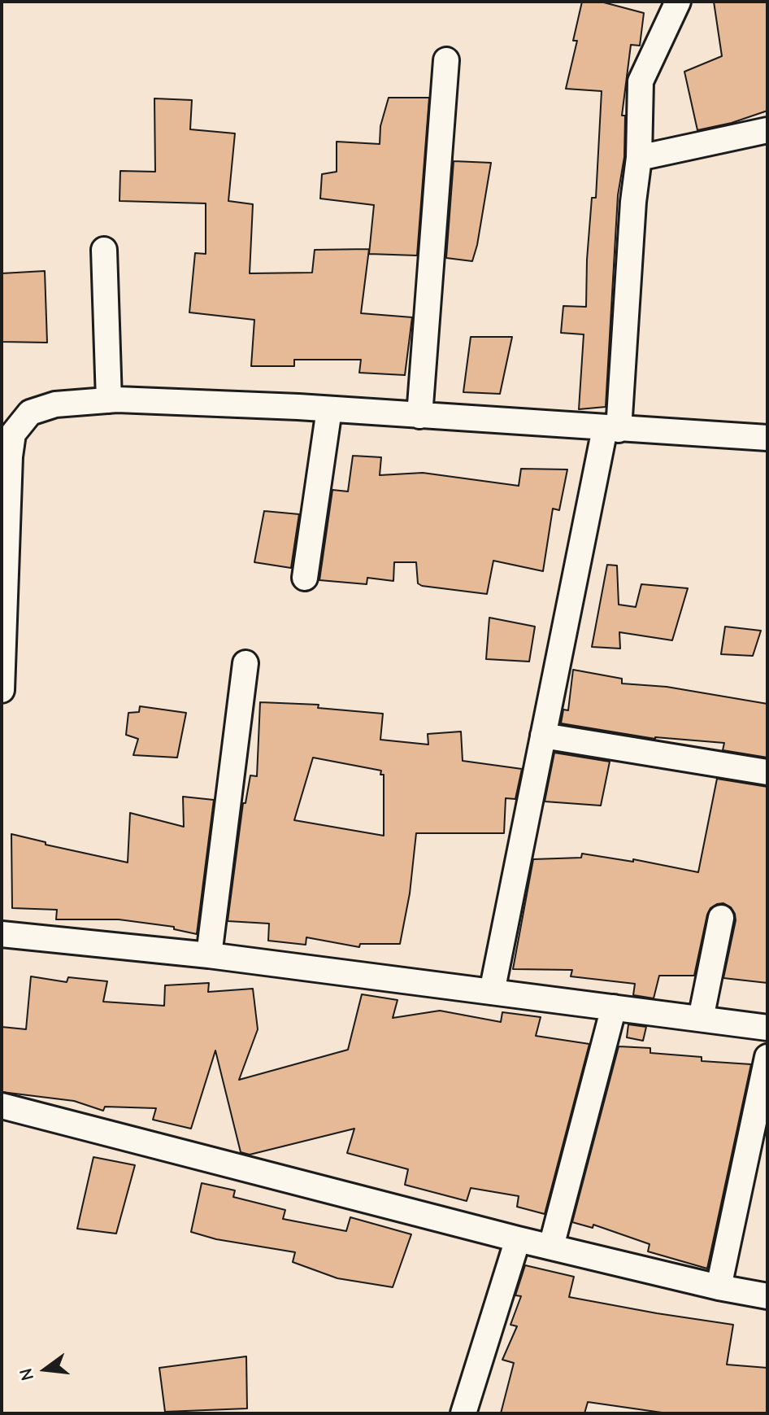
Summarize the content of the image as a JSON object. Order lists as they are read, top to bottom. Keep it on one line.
{"north":"left"}
